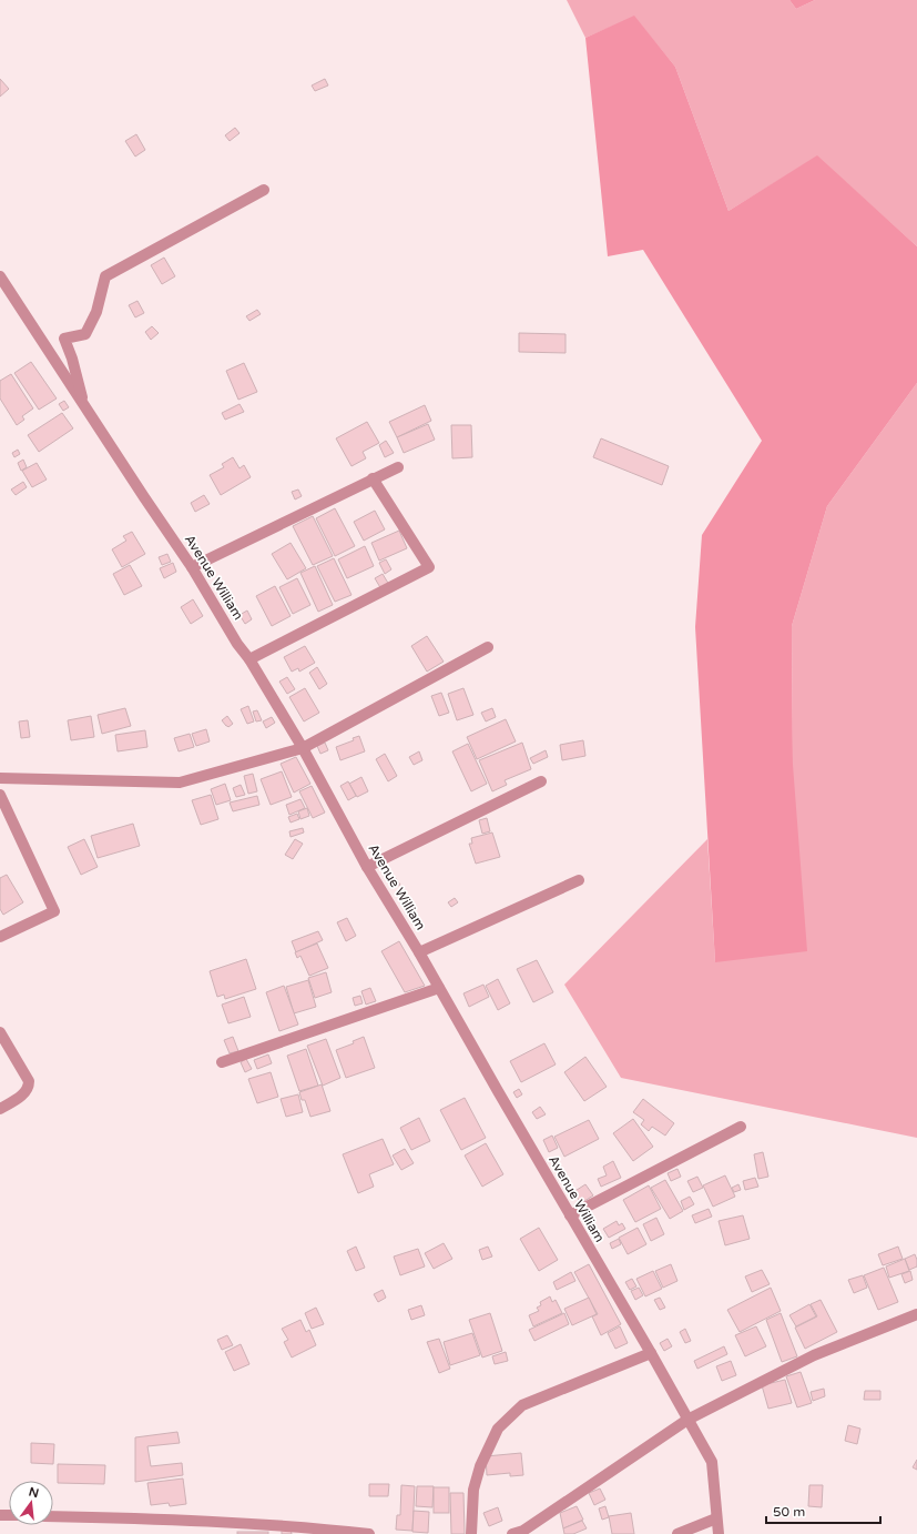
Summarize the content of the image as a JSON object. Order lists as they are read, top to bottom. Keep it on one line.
{"streets":{"street":["Avenue William"]},"scale_bar":"50 m","north":"top"}
